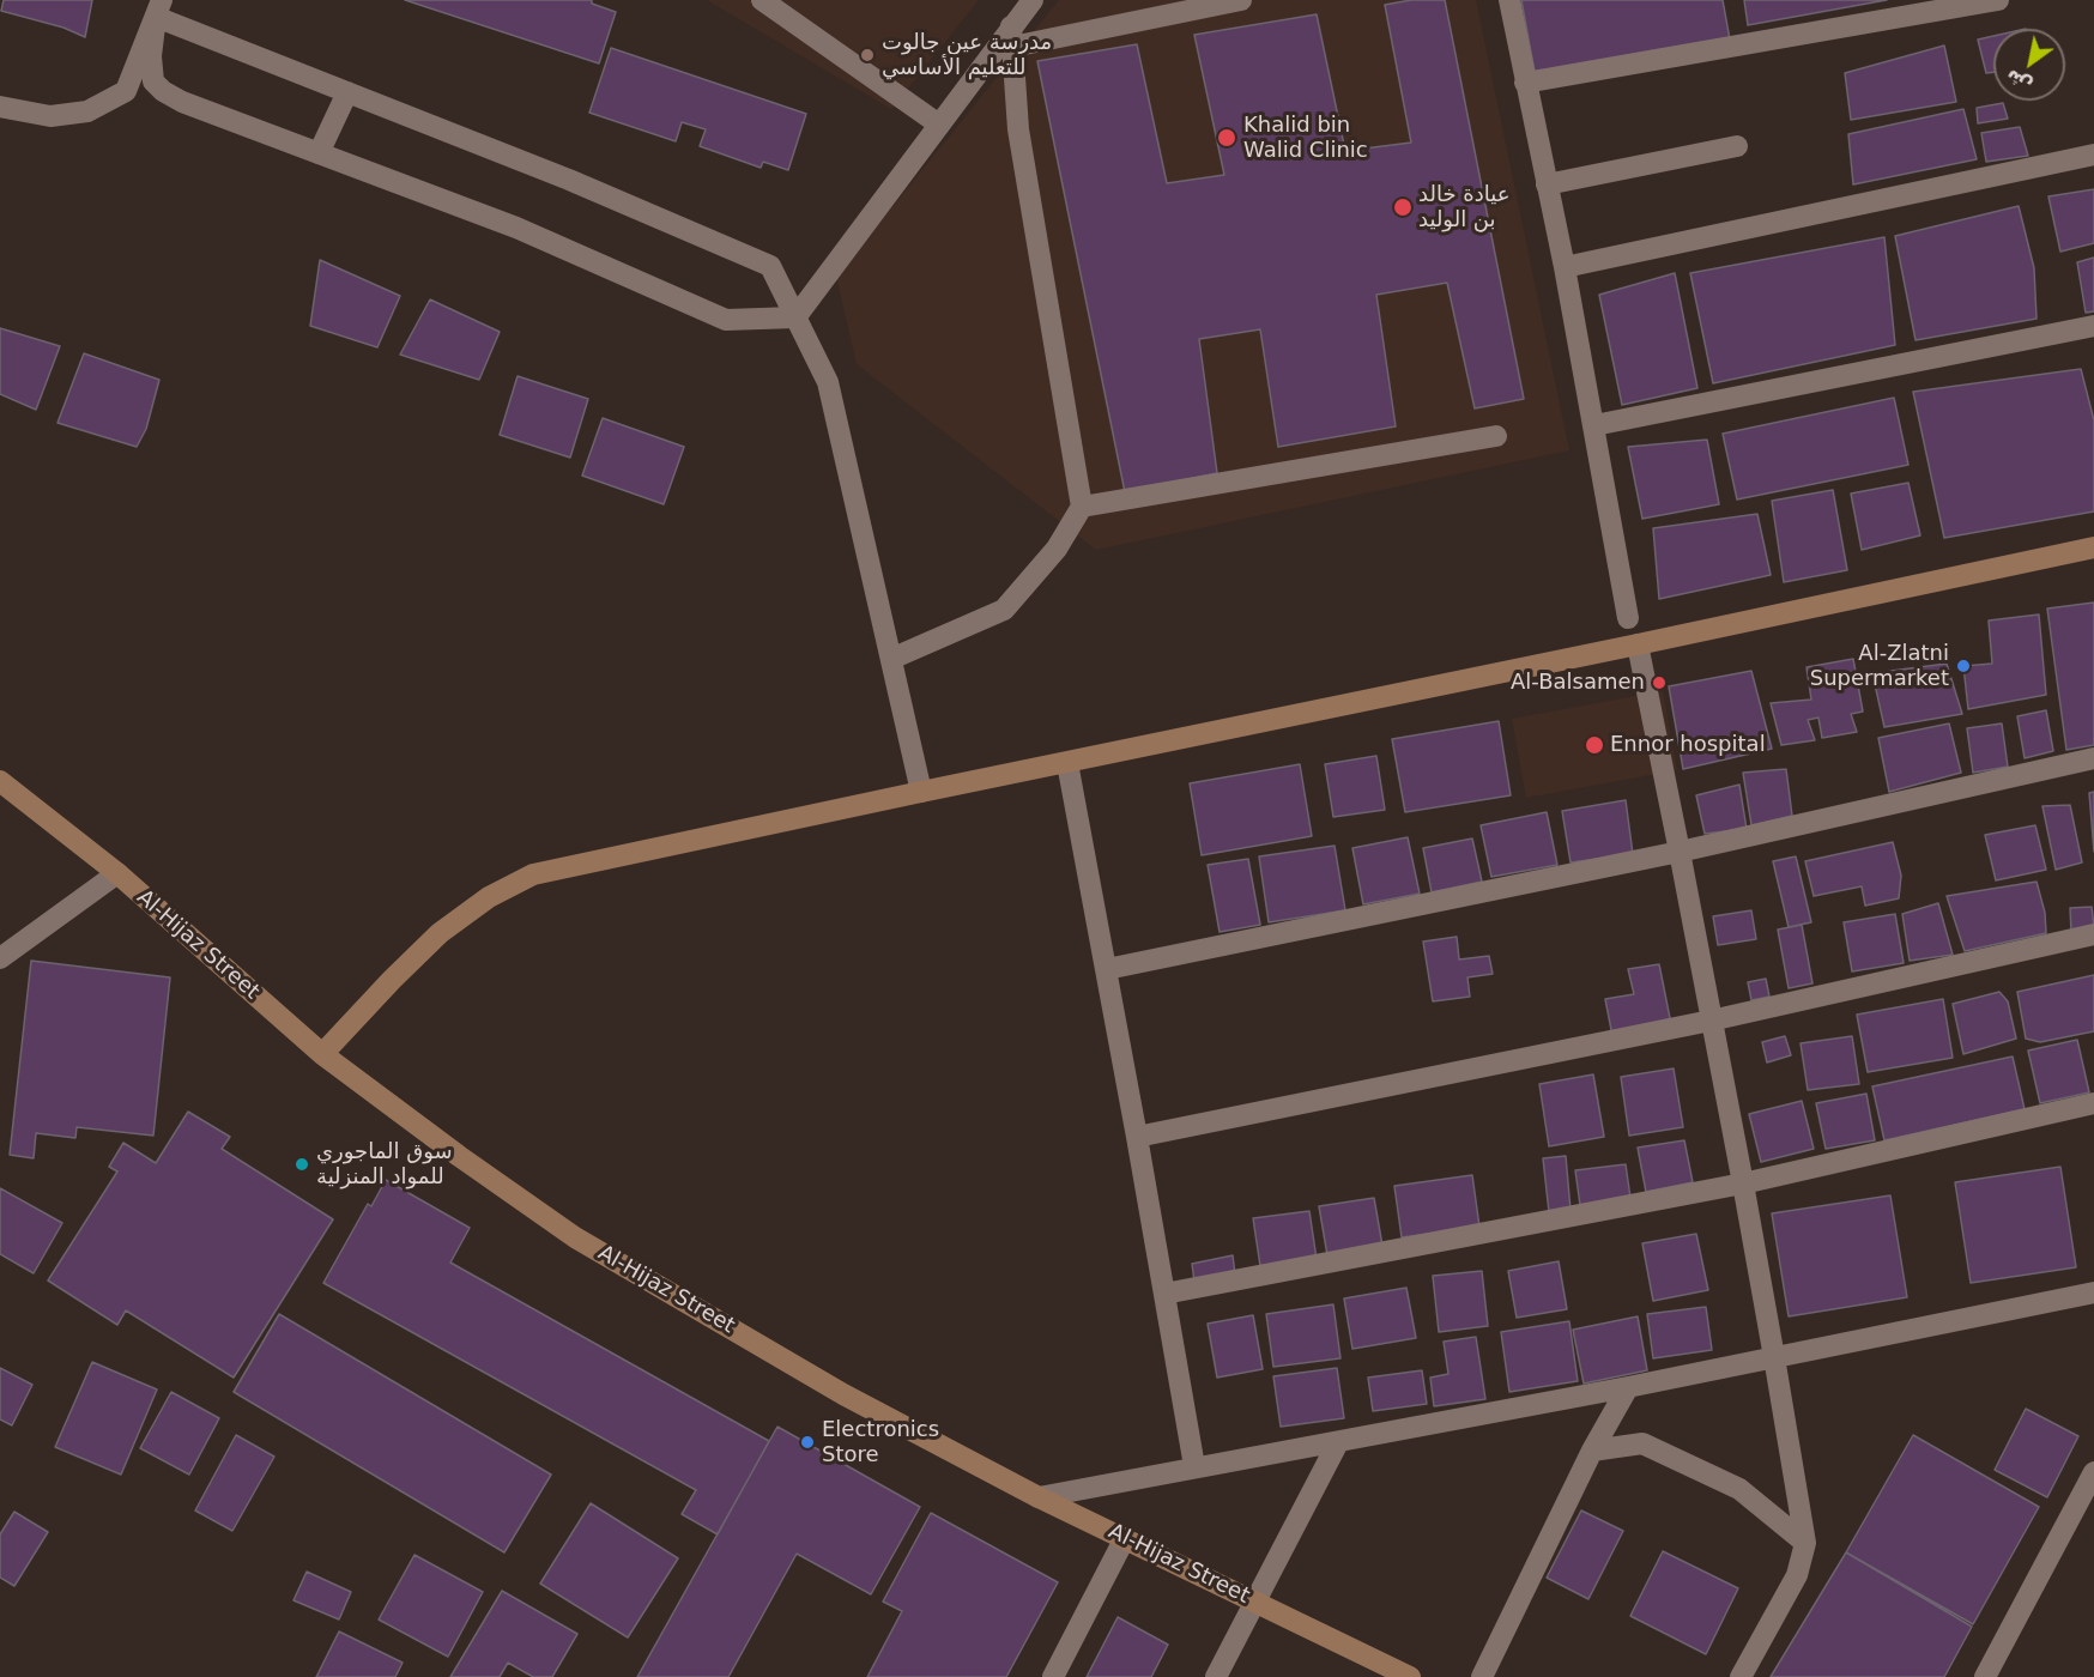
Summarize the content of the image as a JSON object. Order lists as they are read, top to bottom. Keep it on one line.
{"streets":{"street":["Al-Hijaz Street"]},"places":["مدرسة عين جالوت للتعليم الأساسي","Khalid bin Walid Clinic","عيادة خالد بن الوليد","Al-Zlatni Supermarket","Al-Balsamen","Ennor hospital","سوق الماجوري للمواد المنزلية","Electronics Store"],"north":"bottom left"}
